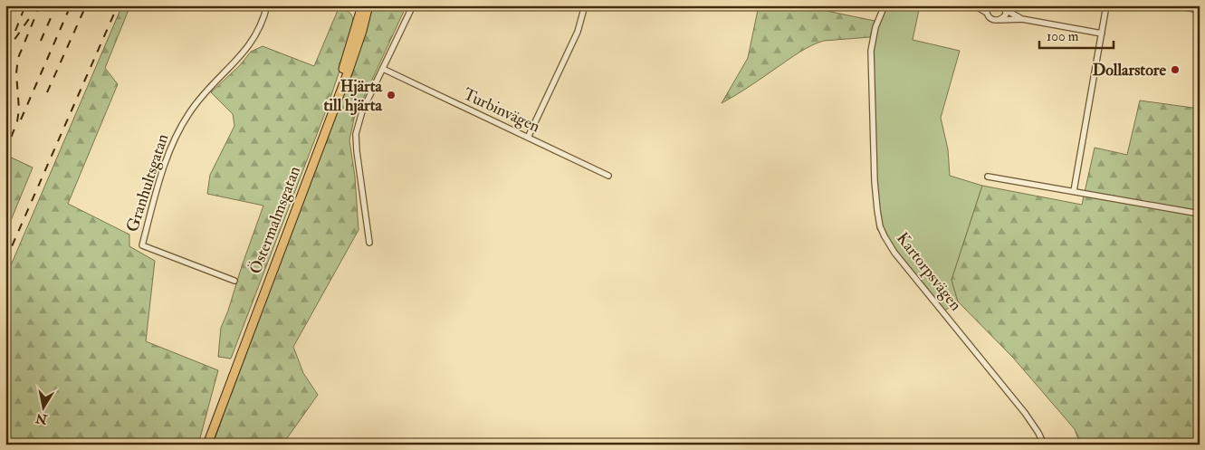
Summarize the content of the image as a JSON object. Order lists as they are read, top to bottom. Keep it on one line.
{"streets":{"main road":["Östermalmsgatan"],"street":["Turbinvägen","Granhultsgatan","Kartorpsvägen"]},"places":["Dollarstore","Hjärta till hjärta"],"scale_bar":"100 m","north":"bottom"}
